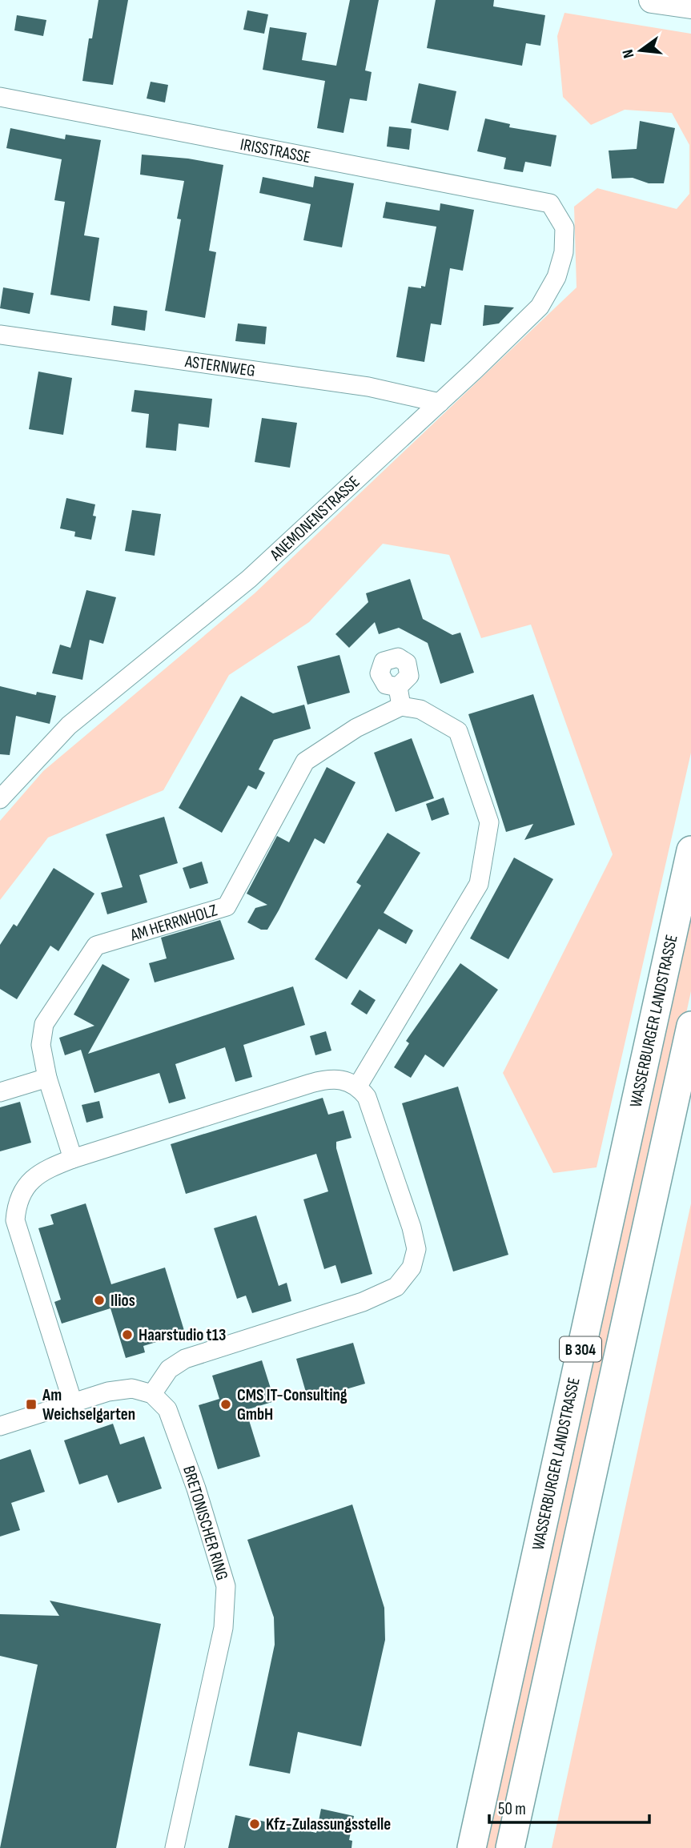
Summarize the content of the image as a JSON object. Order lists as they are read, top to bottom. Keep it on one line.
{"streets":{"main road":["WASSERBURGER LANDSTRASSE","B 304"],"street":["IRISSTRASSE","ASTERNWEG","ANEMONENSTRASSE","AM HERRNHOLZ","BRETONISCHER RING"]},"crossings":[["IRISSTRASSE","ANEMONENSTRASSE"],["ASTERNWEG","ANEMONENSTRASSE"]],"places":{"other":["Ilios","Haarstudio t13","CMS IT-Consulting GmbH","Kfz-Zulassungsstelle"],"transit":["Am Weichselgarten"]},"scale_bar":"50 m","north":"left"}
